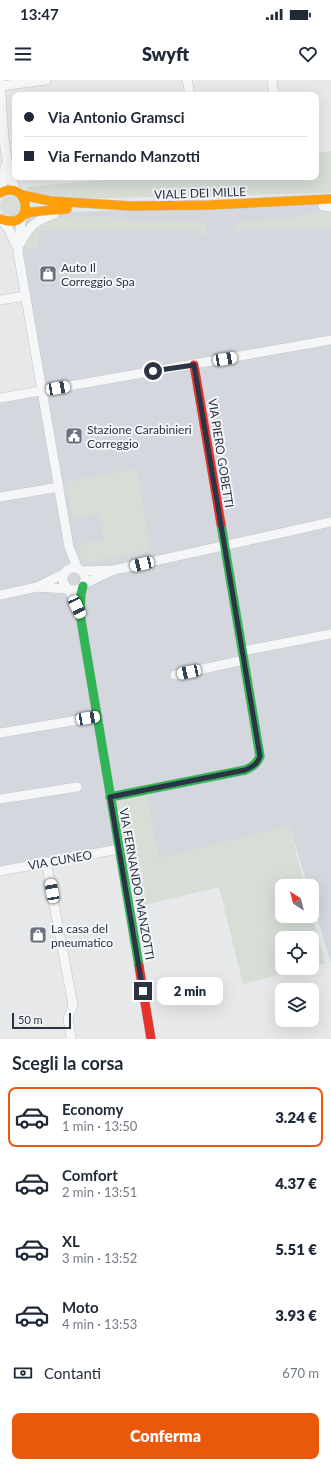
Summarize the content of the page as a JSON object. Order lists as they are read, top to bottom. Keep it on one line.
{"streets":{"street":["VIALE DEI MILLE","VIA PIERO GOBETTI","VIA CUNEO","VIA FERNANDO MANZOTTI"]},"crossings":[["VIA PIERO GOBETTI","VIA FERNANDO MANZOTTI"],["VIA CUNEO","VIA FERNANDO MANZOTTI"]],"places":{"shop":["Auto Il Correggio Spa","La casa del pneumatico"],"public building":["Stazione Carabinieri Correggio"]},"scale_bar":"50 m","north":"top left","page":{"status":"13:47","header":"Swyft","banner":["Via Antonio Gramsci","Via Fernando Manzotti"],"bubble":"2 min","scale":"50 m","heading":"Scegli la corsa","list":[{"name":"Economy","note":"1 min · 13:50","value":"3.24 €"},{"name":"Comfort","note":"2 min · 13:51","value":"4.37 €"},{"name":"XL","note":"3 min · 13:52","value":"5.51 €"},{"name":"Moto","note":"4 min · 13:53","value":"3.93 €"}],"pay":["Contanti","670 m"],"buttons":"Conferma"}}
